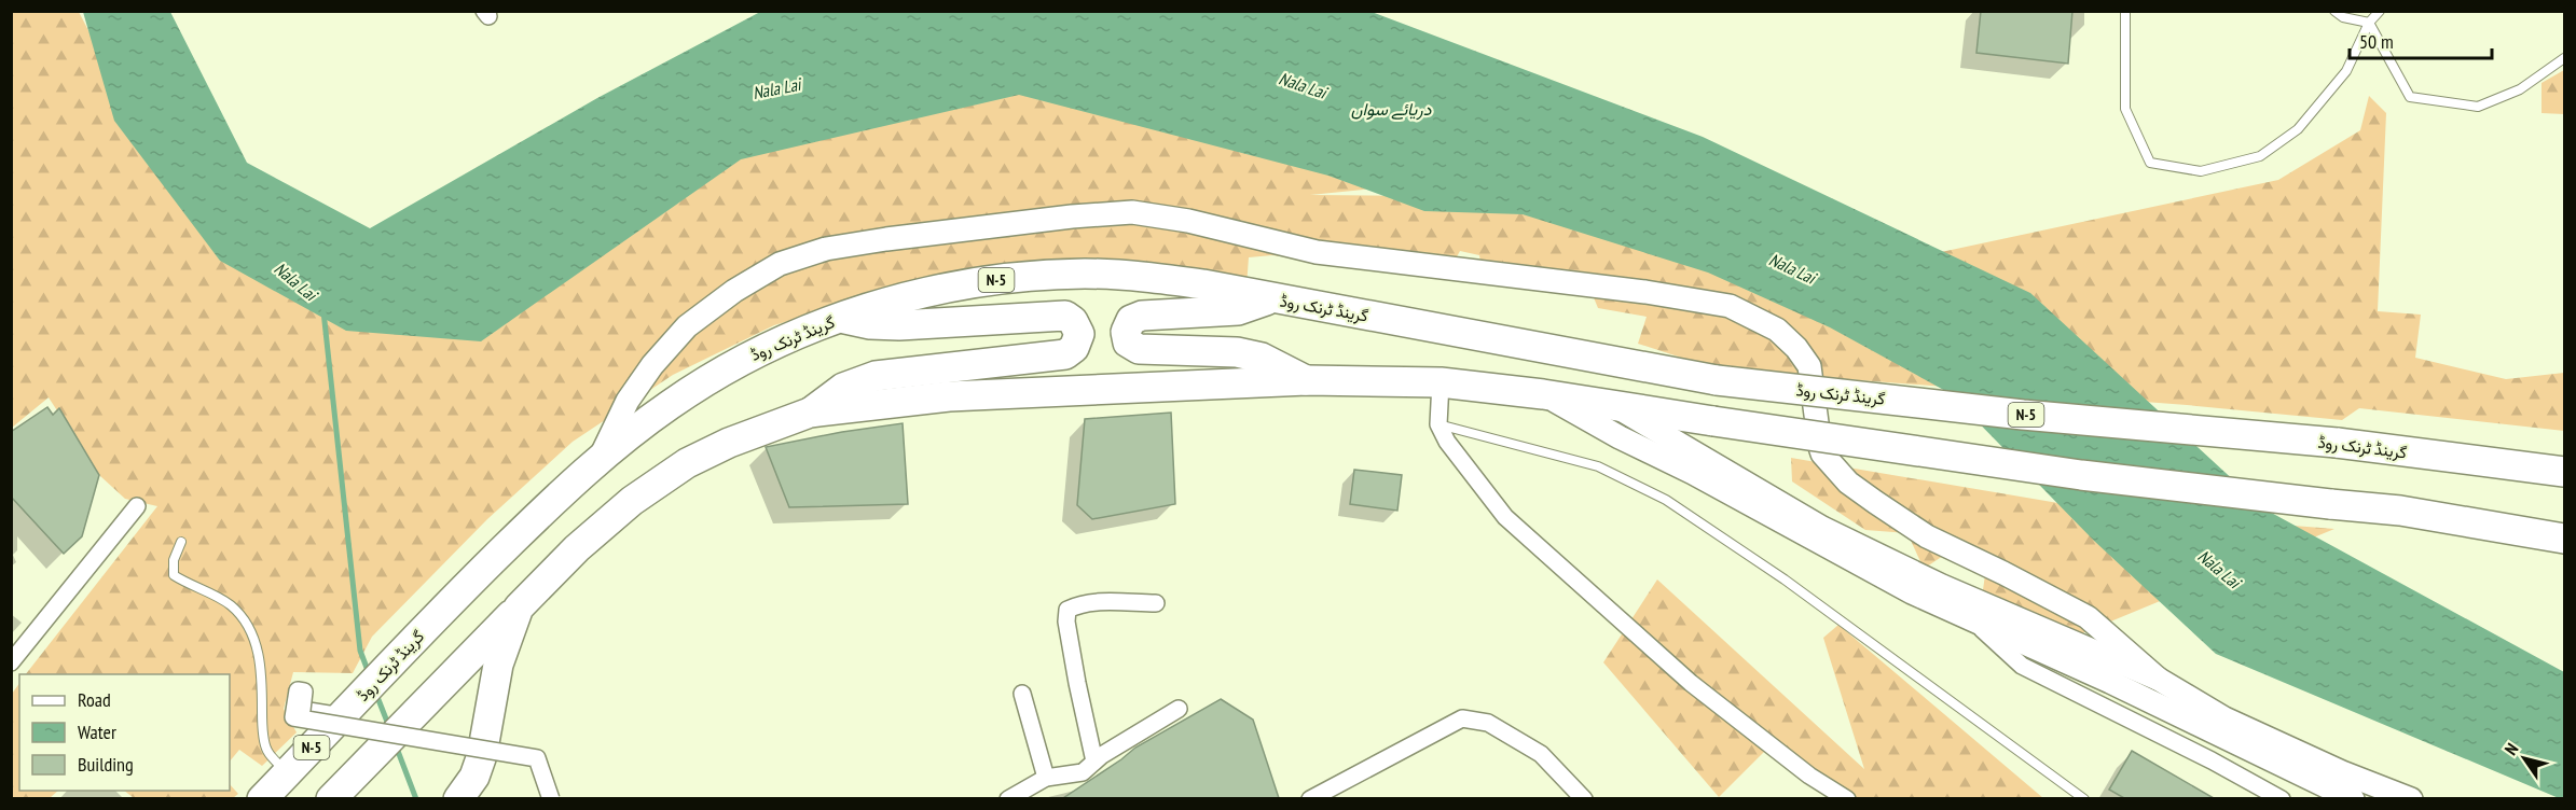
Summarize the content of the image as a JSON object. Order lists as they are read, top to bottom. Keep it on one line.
{"streets":{"highway":["N-5","گرینڈ ٹرنک روڈ"]},"water":["Nala Lai","دریائے سواں"],"legend":["Road","Water","Building"],"scale_bar":"50 m","north":"top left"}
